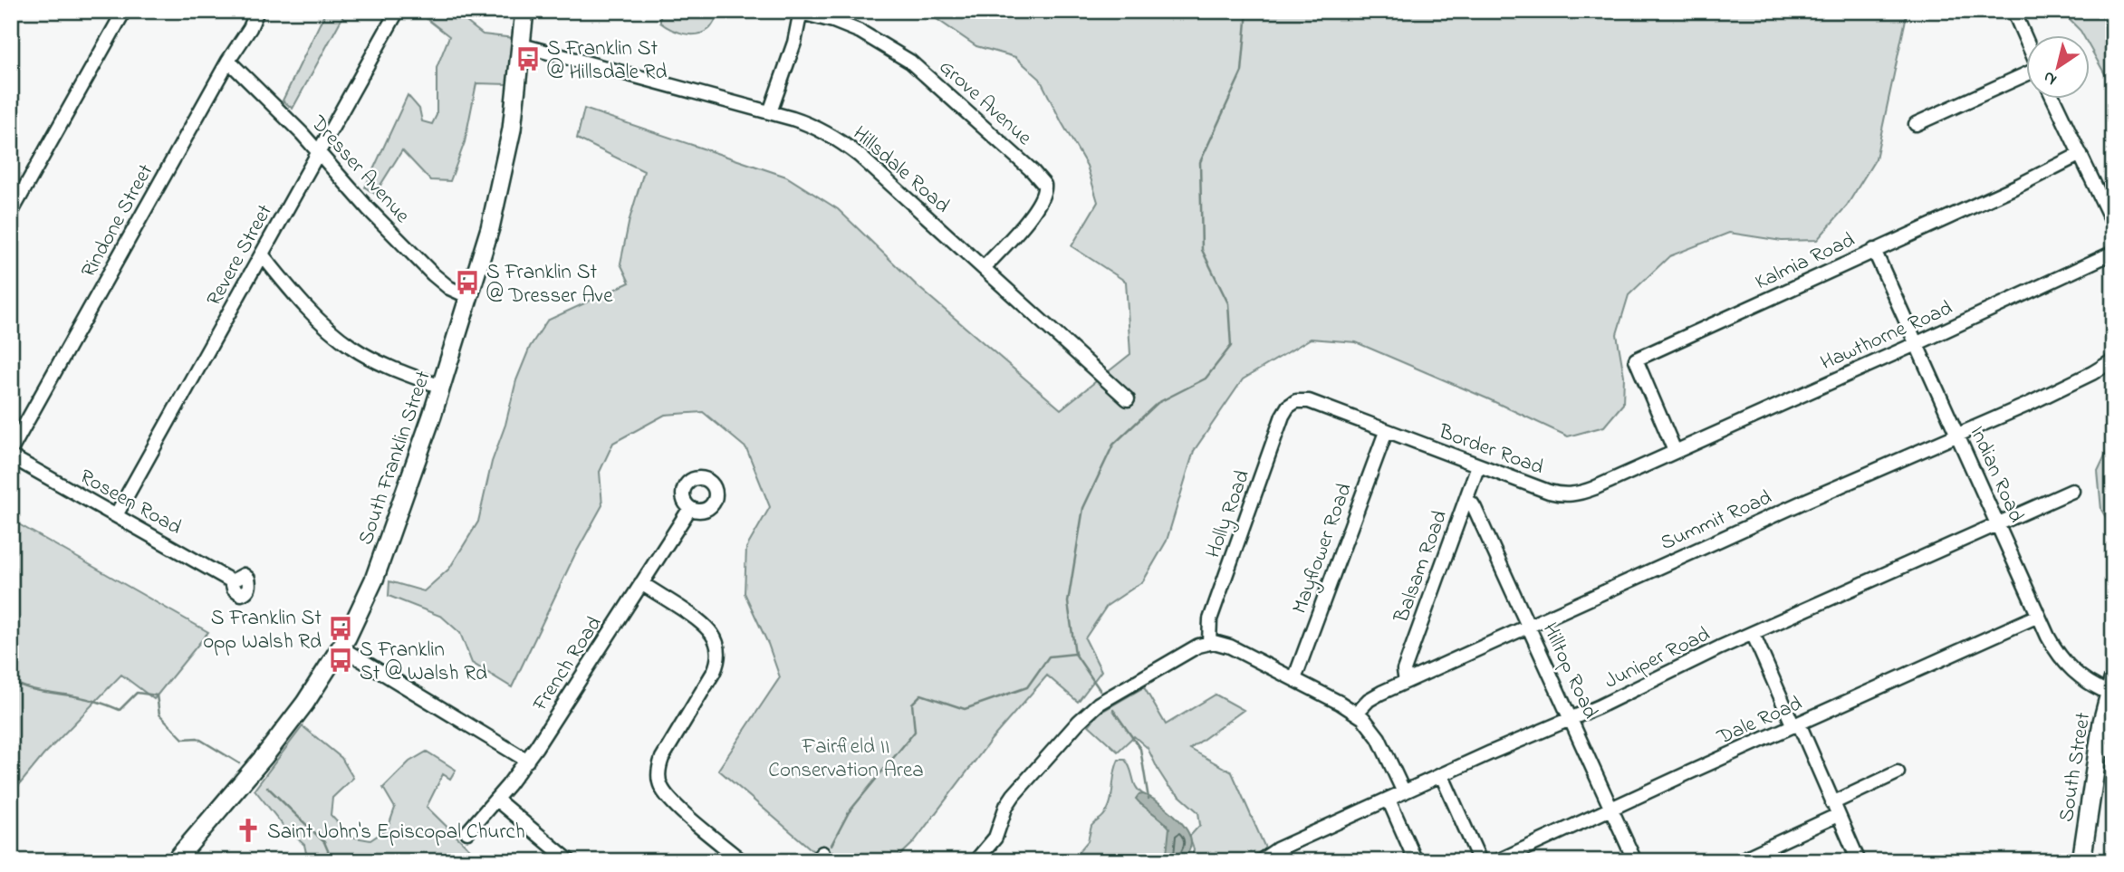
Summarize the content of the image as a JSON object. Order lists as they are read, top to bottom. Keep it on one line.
{"streets":{"main road":["South Franklin Street","South Street"],"street":["Grove Avenue","Dresser Avenue","Hillsdale Road","Rindone Street","Revere Street","Kalmia Road","Hawthorne Road","Border Road","Indian Road","Roseen Road","Holly Road","Summit Road","Mayflower Road","Balsam Road","Juniper Road","French Road","Hilltop Road","Dale Road"]},"crossings":[["Grove Avenue","Hillsdale Road"],["Dresser Avenue","Rindone Street"],["Dresser Avenue","Revere Street"],["Dresser Avenue","South Franklin Street"],["Hillsdale Road","South Franklin Street"],["Revere Street","Roseen Road"],["Kalmia Road","Hawthorne Road"],["Kalmia Road","Border Road"],["Kalmia Road","Indian Road"],["Hawthorne Road","Border Road"],["Hawthorne Road","Indian Road"],["Border Road","Holly Road"],["Border Road","Mayflower Road"],["Border Road","Balsam Road"],["Indian Road","Summit Road"],["Indian Road","Juniper Road"],["Indian Road","Dale Road"],["Indian Road","South Street"],["Summit Road","Balsam Road"],["Summit Road","Hilltop Road"],["Balsam Road","Hilltop Road"],["Juniper Road","Hilltop Road"],["Hilltop Road","Dale Road"]],"parks":["Fairfield II Conservation Area"],"places":{"bus stop":["S Franklin St @ Hillsdale Rd","S Franklin St @ Dresser Ave","S Franklin St opp Walsh Rd","S Franklin St @ Walsh Rd"],"church":["Saint John's Episcopal Church"]},"north":"bottom left"}
